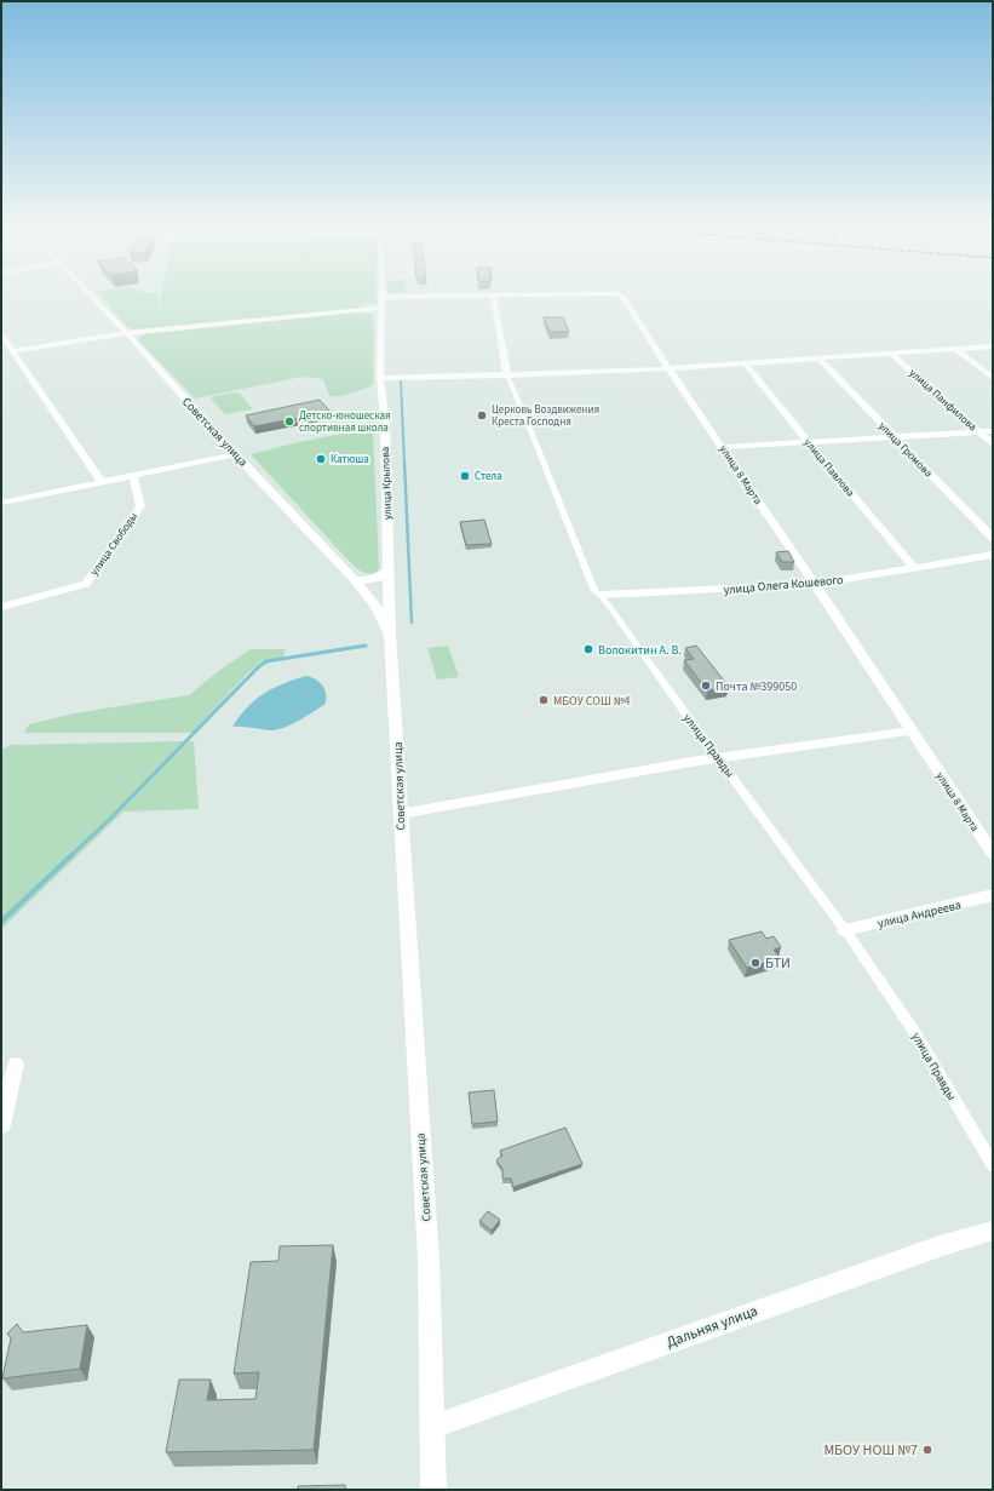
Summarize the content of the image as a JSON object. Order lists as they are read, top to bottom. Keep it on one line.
{"streets":{"main road":["Советская улица"],"street":["улица Панфилова","улица Громова","улица Павлова","улица 8 Марта","улица Крылова","улица Свободы","улица Олега Кошевого","улица Правды","улица Андреева","Дальняя улица"]},"crossings":[["Советская улица","улица Крылова"],["Советская улица","Дальняя улица"],["улица Павлова","улица Олега Кошевого"],["улица 8 Марта","улица Крылова"],["улица 8 Марта","улица Олега Кошевого"],["улица 8 Марта","улица Правды"],["улица Олега Кошевого","улица Правды"],["улица Правды","улица Андреева"]],"places":["Церковь Воздвижения Креста Господня","Детско-юношеская спортивная школа","Катюша","Стела","Волокитин А. В.","Почта №399050","МБОУ СОШ №4","БТИ","МБОУ НОШ №7"]}
